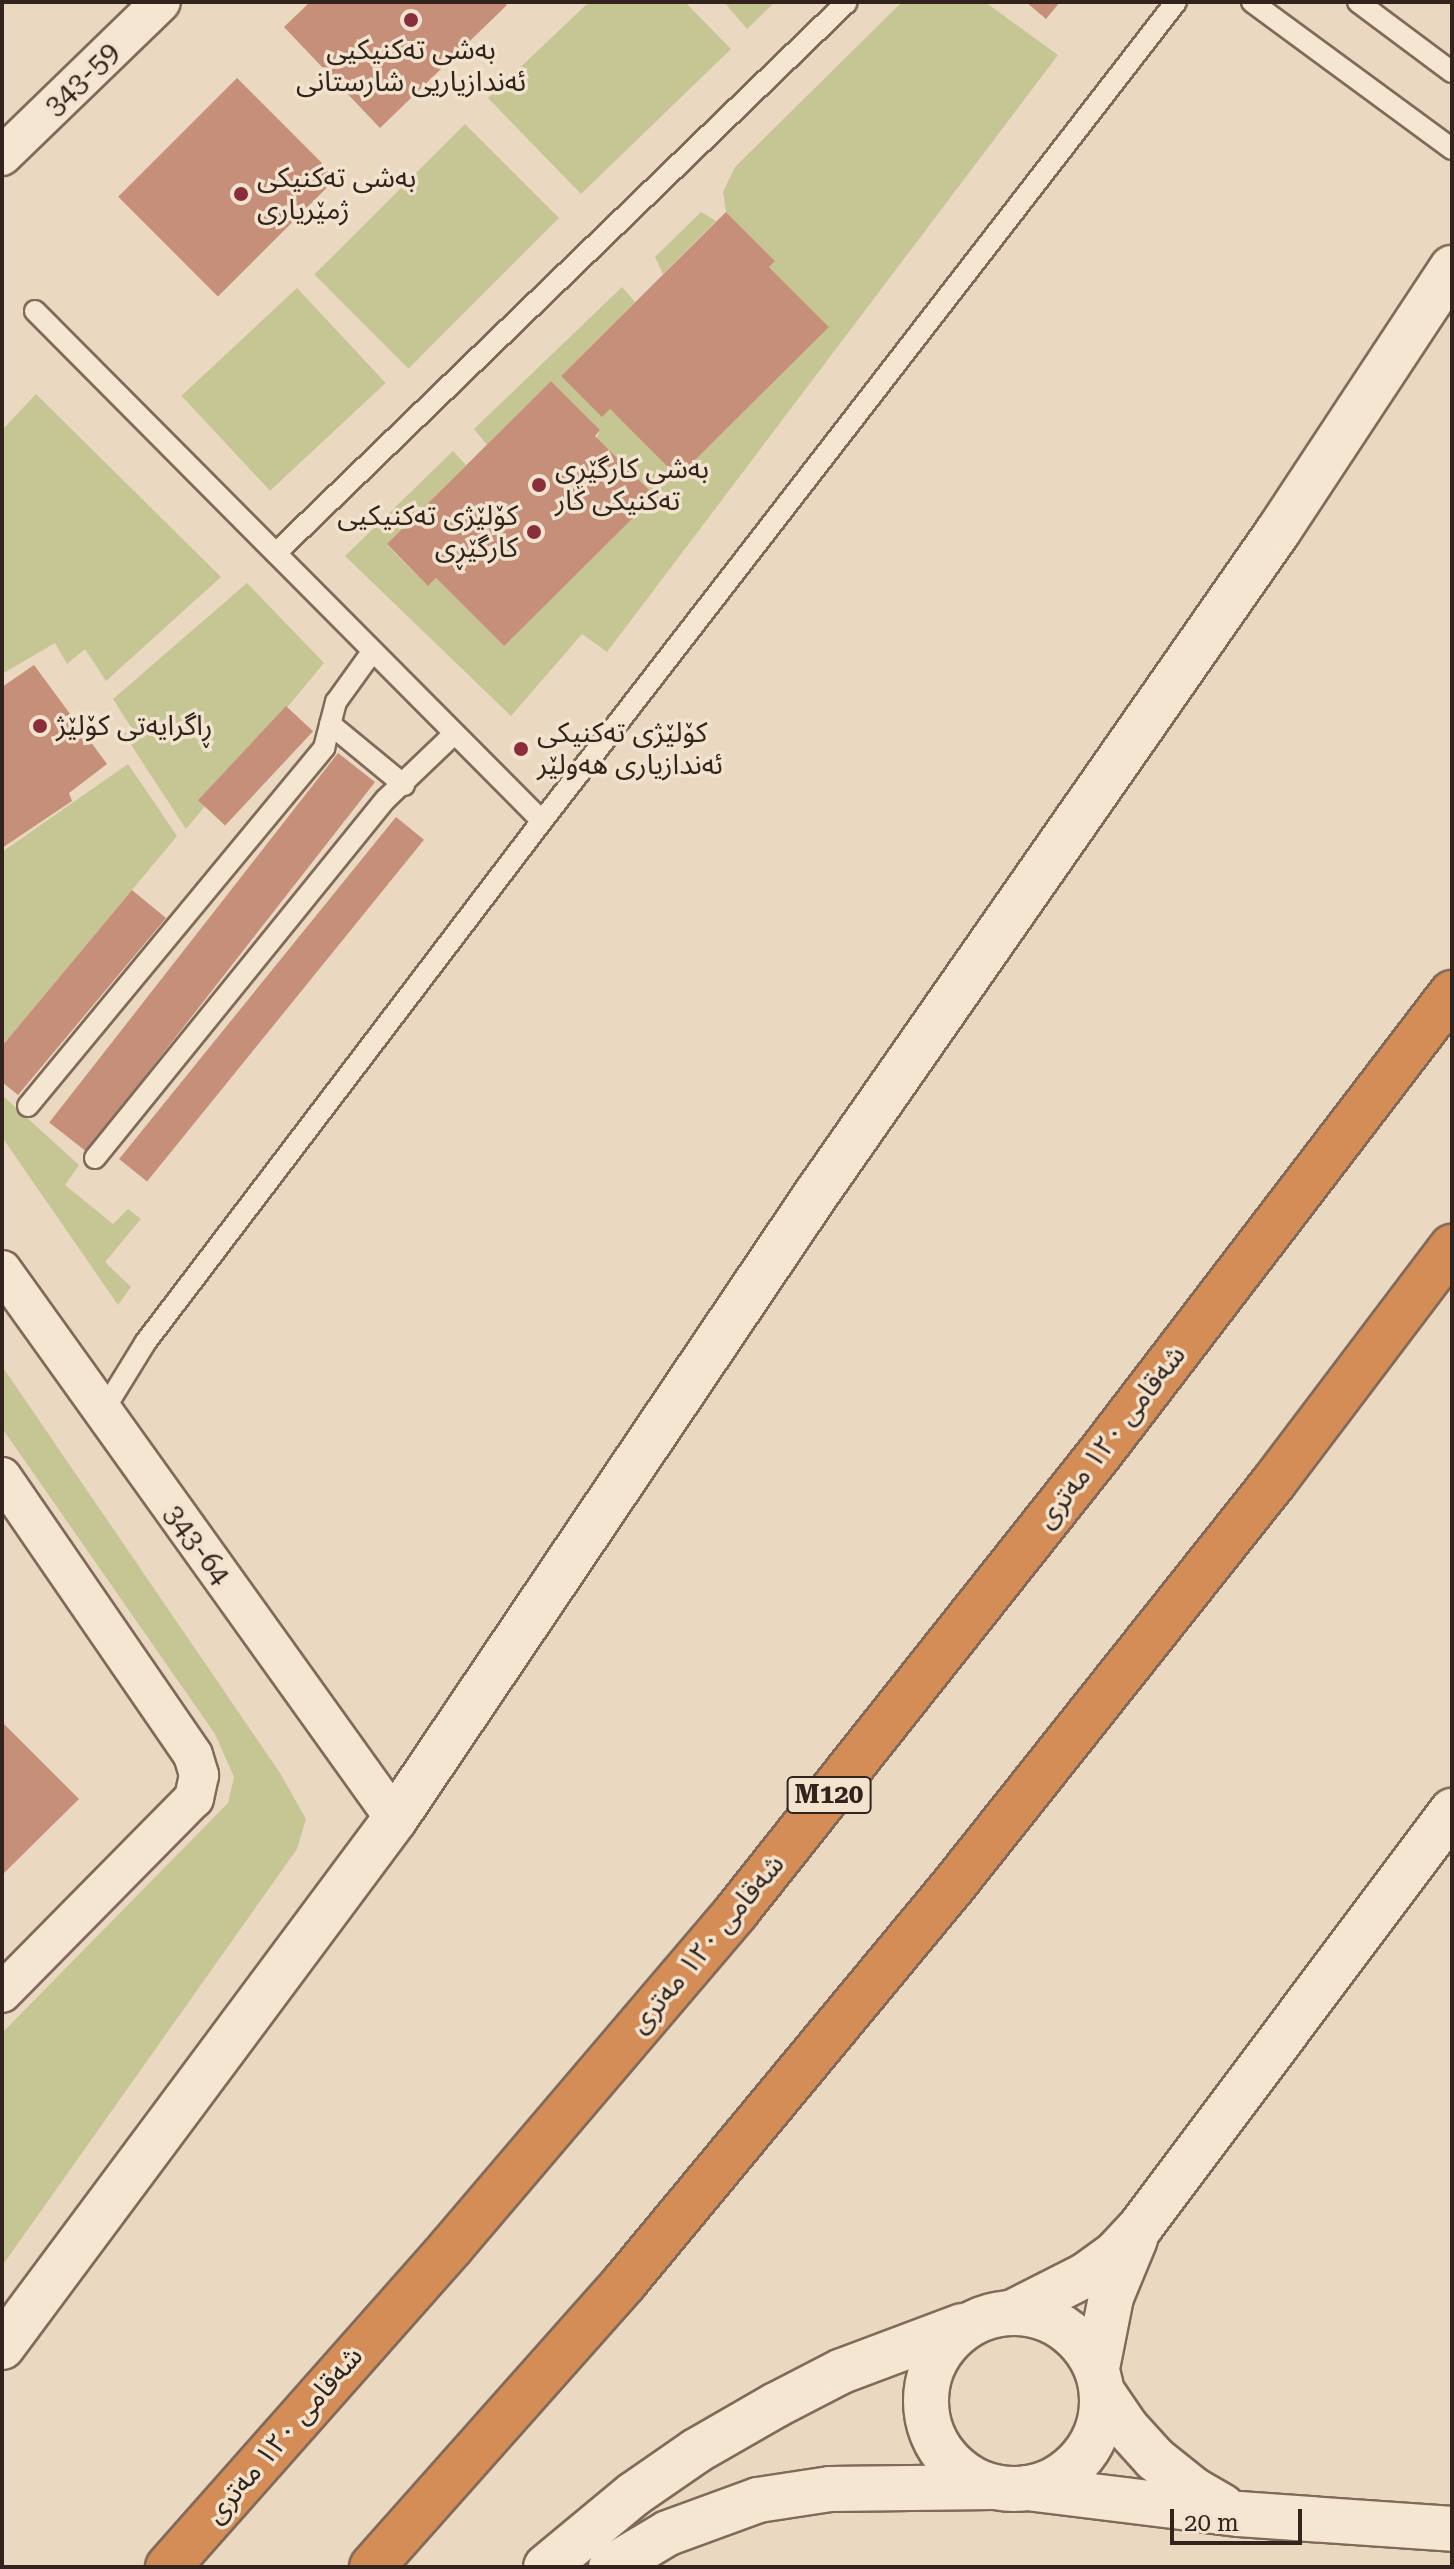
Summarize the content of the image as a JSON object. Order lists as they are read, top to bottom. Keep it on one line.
{"streets":{"highway":["شەقامی ١٢٠ مەتری","M120"],"street":["343-59","343-64"]},"places":["بەشی تەکنیکیی ئەندازیاریی شارستانی","بەشی تەکنیکی ژمێریاری","بەشی کارگێڕی تەکنیکی کار","کۆلێژی تەکنیکیی کارگێڕی","ڕاگرایەتی کۆلێژ","کۆلێژی تەکنیکی ئەندازیاری هەولێر"],"scale_bar":"20 m"}
